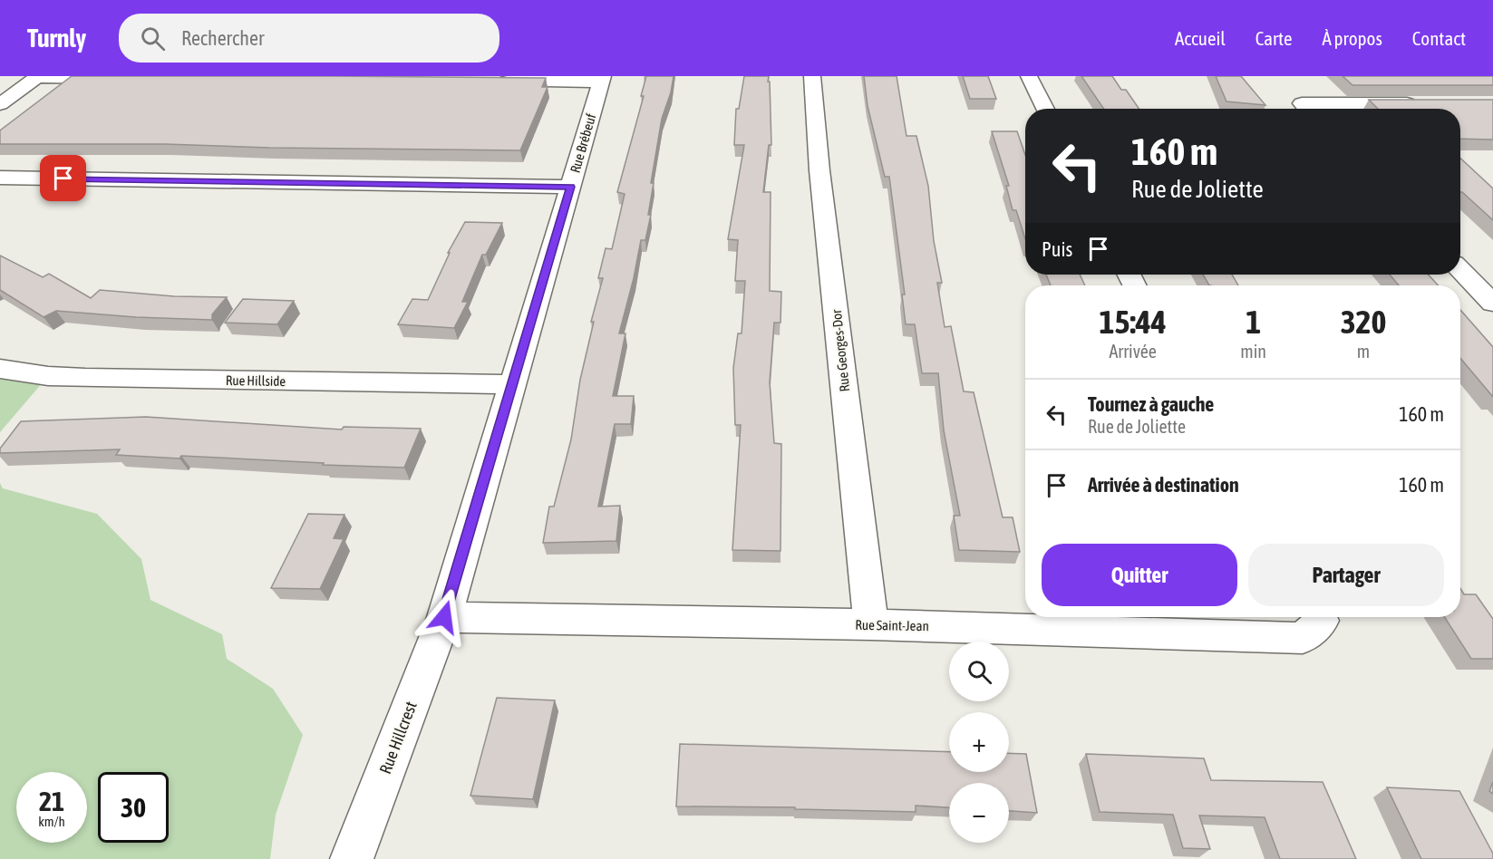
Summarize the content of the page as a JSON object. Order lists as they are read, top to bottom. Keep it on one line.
{"streets":{"street":["Rue Brébeuf","Rue Georges-Dor","Rue Hillside","Rue Saint-Jean","Rue Hillcrest"]},"crossings":[["Rue Brébeuf","Rue Hillside"],["Rue Brébeuf","Rue Saint-Jean"],["Rue Brébeuf","Rue Hillcrest"],["Rue Georges-Dor","Rue Saint-Jean"],["Rue Saint-Jean","Rue Hillcrest"]],"page":{"header":"Turnly","search":"Rechercher","nav":["Accueil","Carte","À propos","Contact"],"turn":["160 m","Rue de Joliette"],"then":"Puis","eta":["15:44","Arrivée","1","min","320","m"],"list":[{"name":"Tournez à gauche","note":"Rue de Joliette","value":"160 m"},{"name":"Arrivée à destination","value":"160 m"}],"buttons":["Quitter","Partager"],"map_buttons":["+","−"],"speed":"21 km/h","limit":"30"}}
